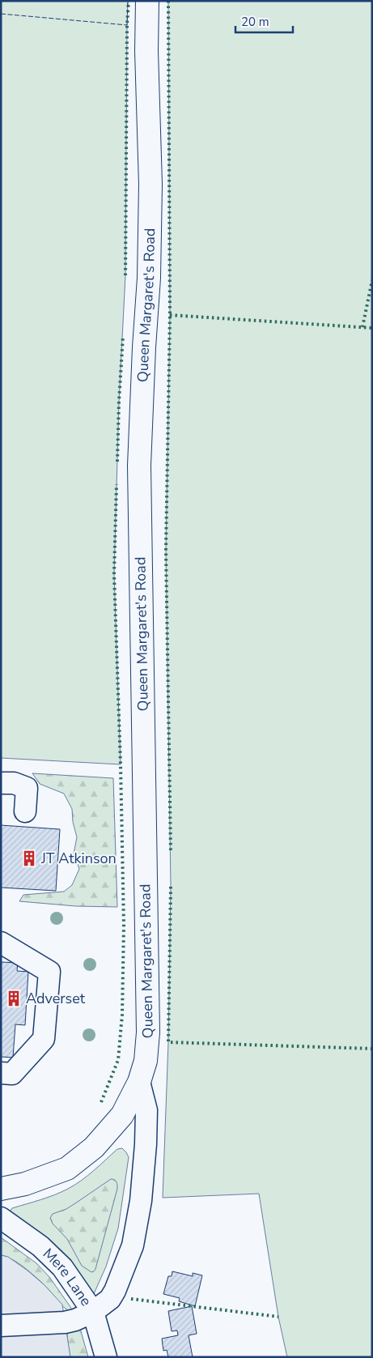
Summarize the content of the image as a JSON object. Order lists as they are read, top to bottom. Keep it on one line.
{"streets":{"main road":["Queen Margaret's Road"],"street":["Mere Lane"]},"places":{"building":["JT Atkinson","Adverset"]},"scale_bar":"20 m"}
